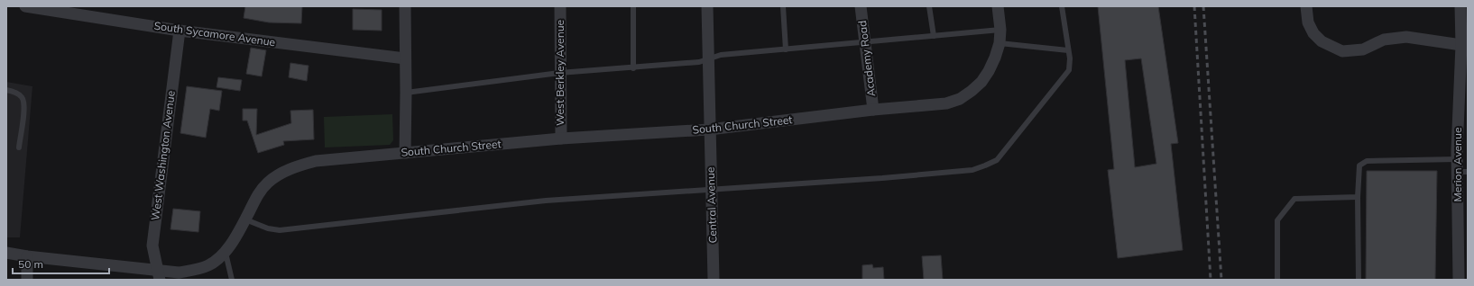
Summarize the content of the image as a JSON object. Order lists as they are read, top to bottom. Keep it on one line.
{"streets":{"street":["South Sycamore Avenue","Academy Road","West Berkley Avenue","South Church Street","West Washington Avenue","Merion Avenue","Central Avenue"]},"crossings":[["South Sycamore Avenue","West Washington Avenue"],["Academy Road","South Church Street"],["West Berkley Avenue","South Church Street"],["South Church Street","West Washington Avenue"],["South Church Street","Central Avenue"]],"scale_bar":"50 m"}
